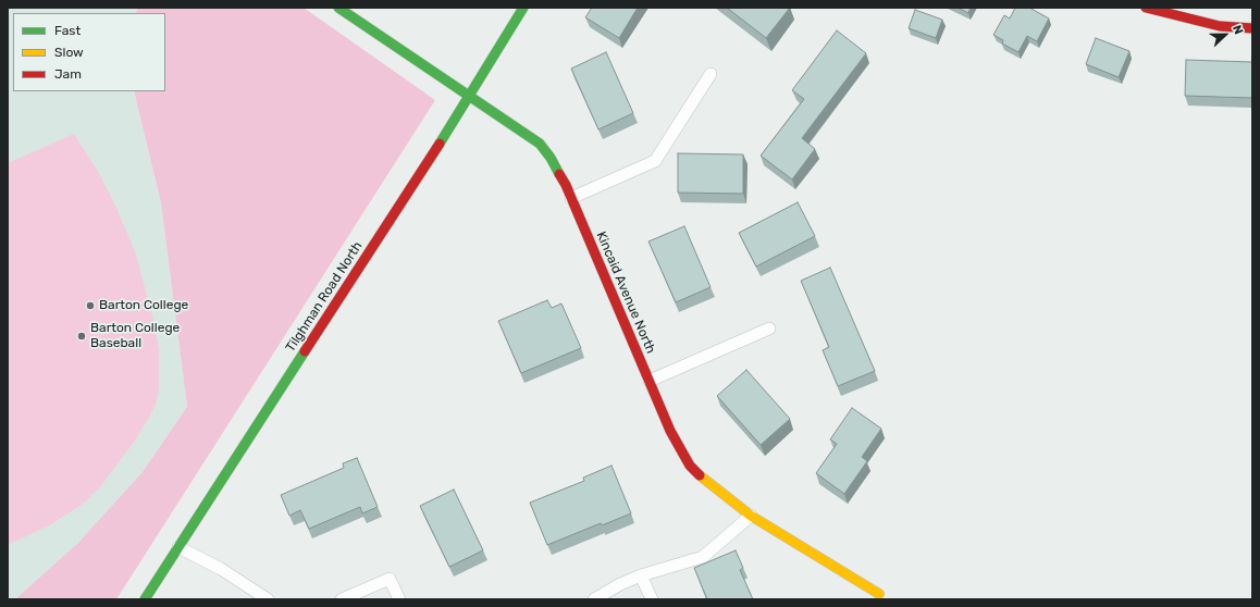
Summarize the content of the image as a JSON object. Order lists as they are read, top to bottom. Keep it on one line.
{"streets":{"street":["Kincaid Avenue North","Tilghman Road North"]},"crossings":[["Kincaid Avenue North","Tilghman Road North"]],"places":["Barton College","Barton College Baseball"],"legend":["Fast","Slow","Jam"],"north":"right"}
